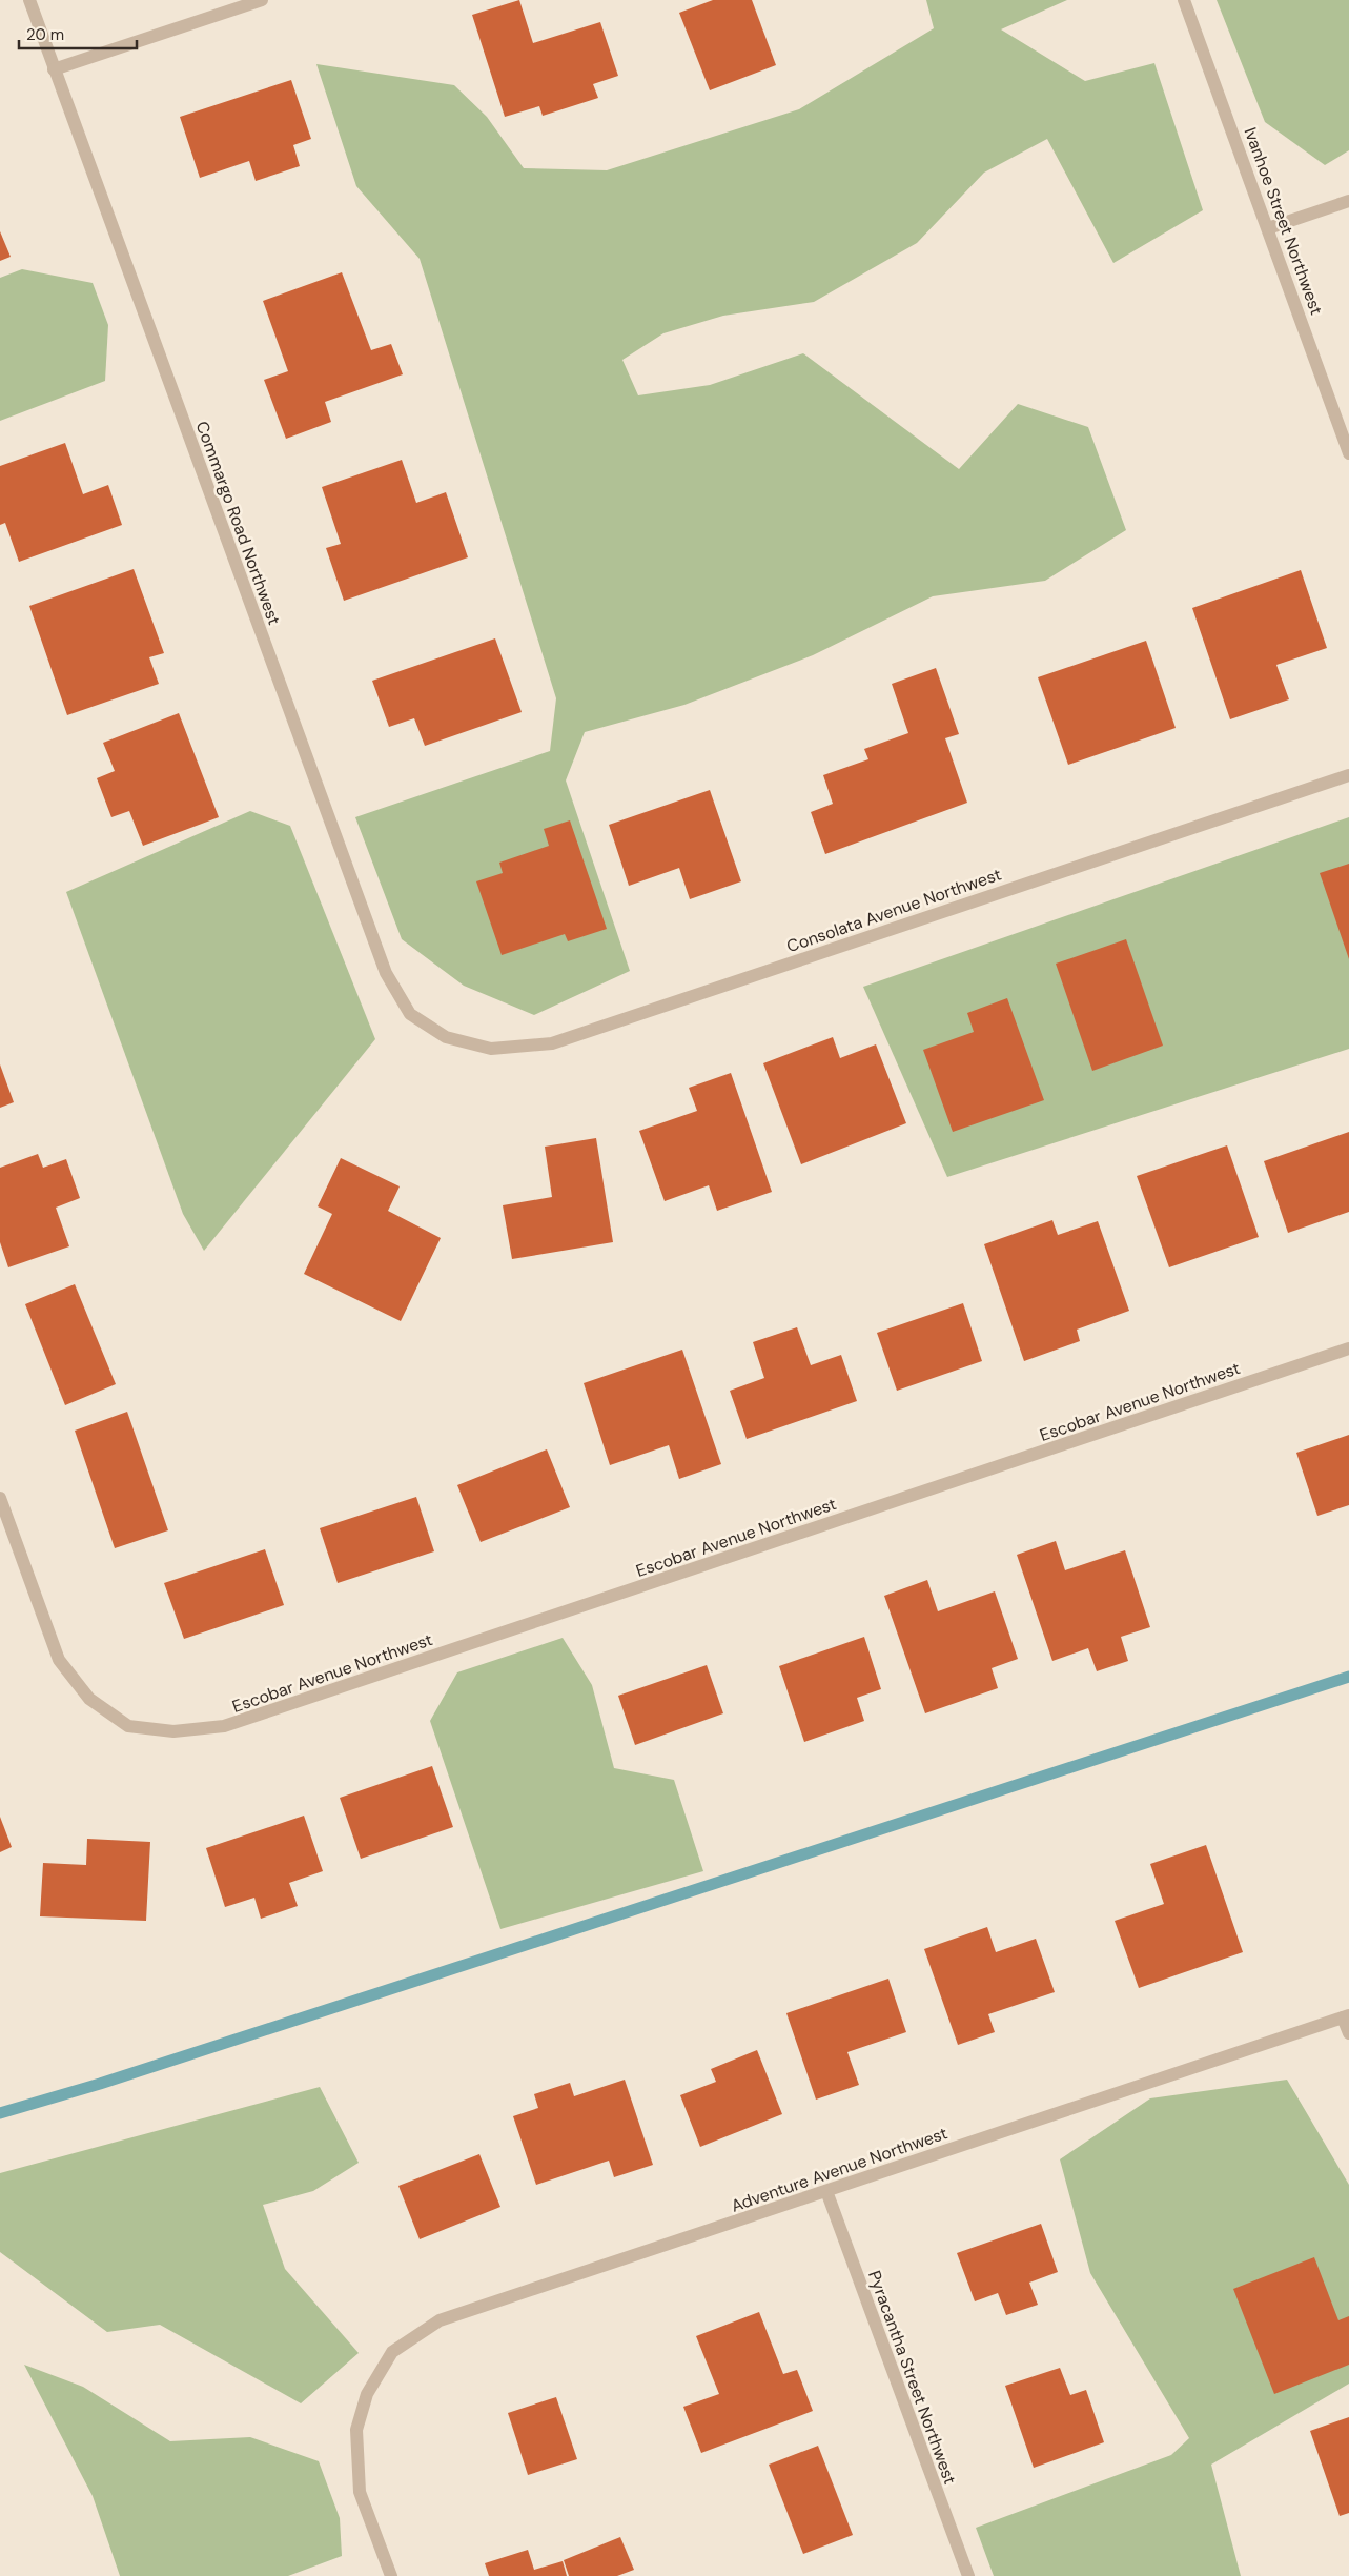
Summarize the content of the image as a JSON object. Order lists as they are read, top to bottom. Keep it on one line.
{"streets":{"street":["Ivanhoe Street Northwest","Commargo Road Northwest","Consolata Avenue Northwest","Escobar Avenue Northwest","Adventure Avenue Northwest","Pyracantha Street Northwest"]},"crossings":[["Commargo Road Northwest","Consolata Avenue Northwest"],["Adventure Avenue Northwest","Pyracantha Street Northwest"]],"scale_bar":"20 m"}
